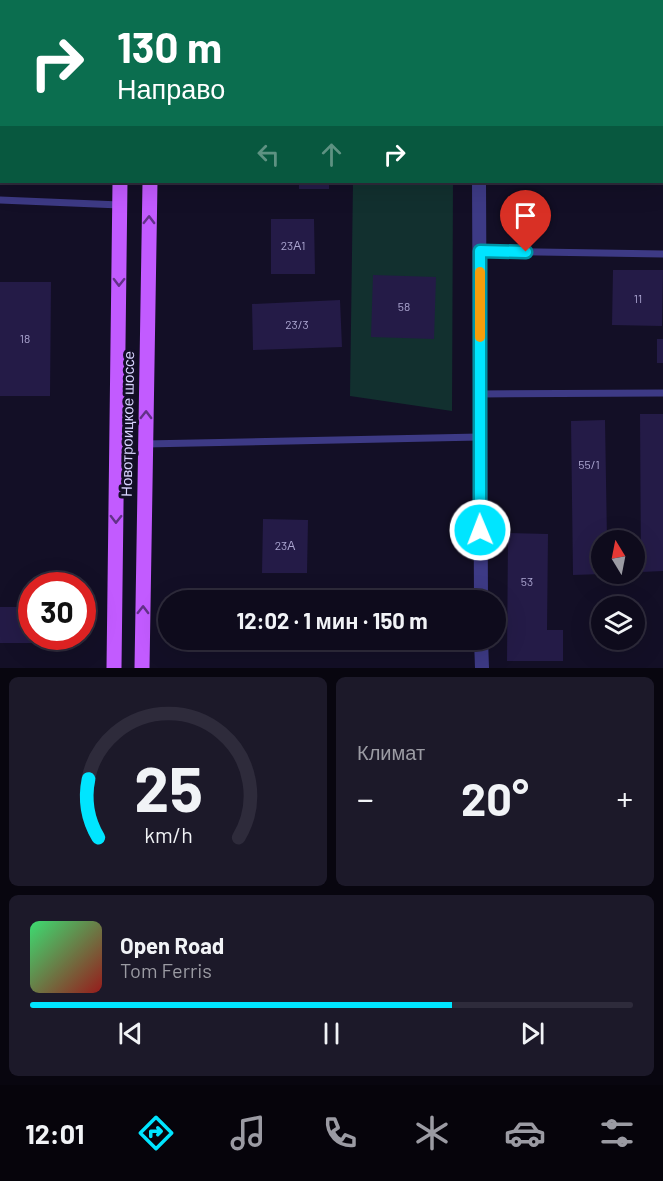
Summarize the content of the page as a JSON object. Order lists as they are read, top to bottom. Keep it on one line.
{"streets":{"main road":["Новотроицкое шоссе"]},"house_numbers":["23А1","11","58","23/3","18","55/1","23А","53"],"north":"top","page":{"turn":["130 m","Направо"],"limit":"30","trip":"12:02 · 1 мин · 150 m","tile":"Климат","heat":["−","20°","+"],"song":["Open Road","Tom Ferris"],"tabs":"12:01","gauge":["25","km/h"]}}
